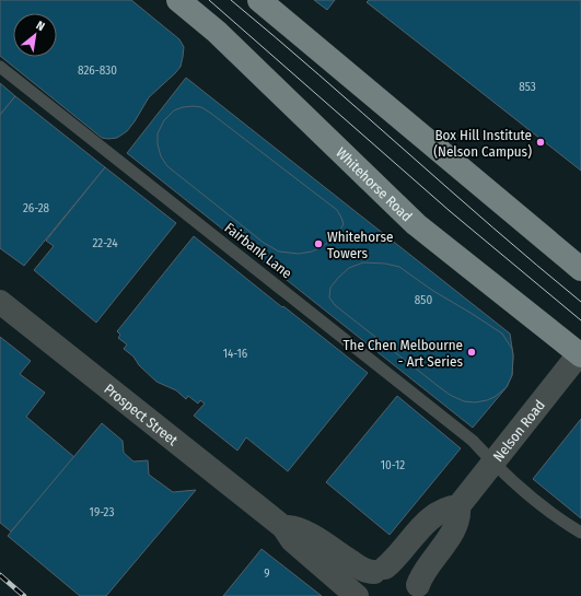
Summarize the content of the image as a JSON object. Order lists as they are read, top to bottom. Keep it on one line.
{"streets":{"main road":["Whitehorse Road"],"street":["Prospect Street","Nelson Road"],"lane":["Fairbank Lane"]},"crossings":[["Whitehorse Road","Nelson Road"],["Fairbank Lane","Nelson Road"]],"places":["Box Hill Institute (Nelson Campus)","Whitehorse Towers","The Chen Melbourne - Art Series"],"house_numbers":["826-830","853","26-28","22-24","850","14-16","10-12","19-23","9"],"north":"top right"}
